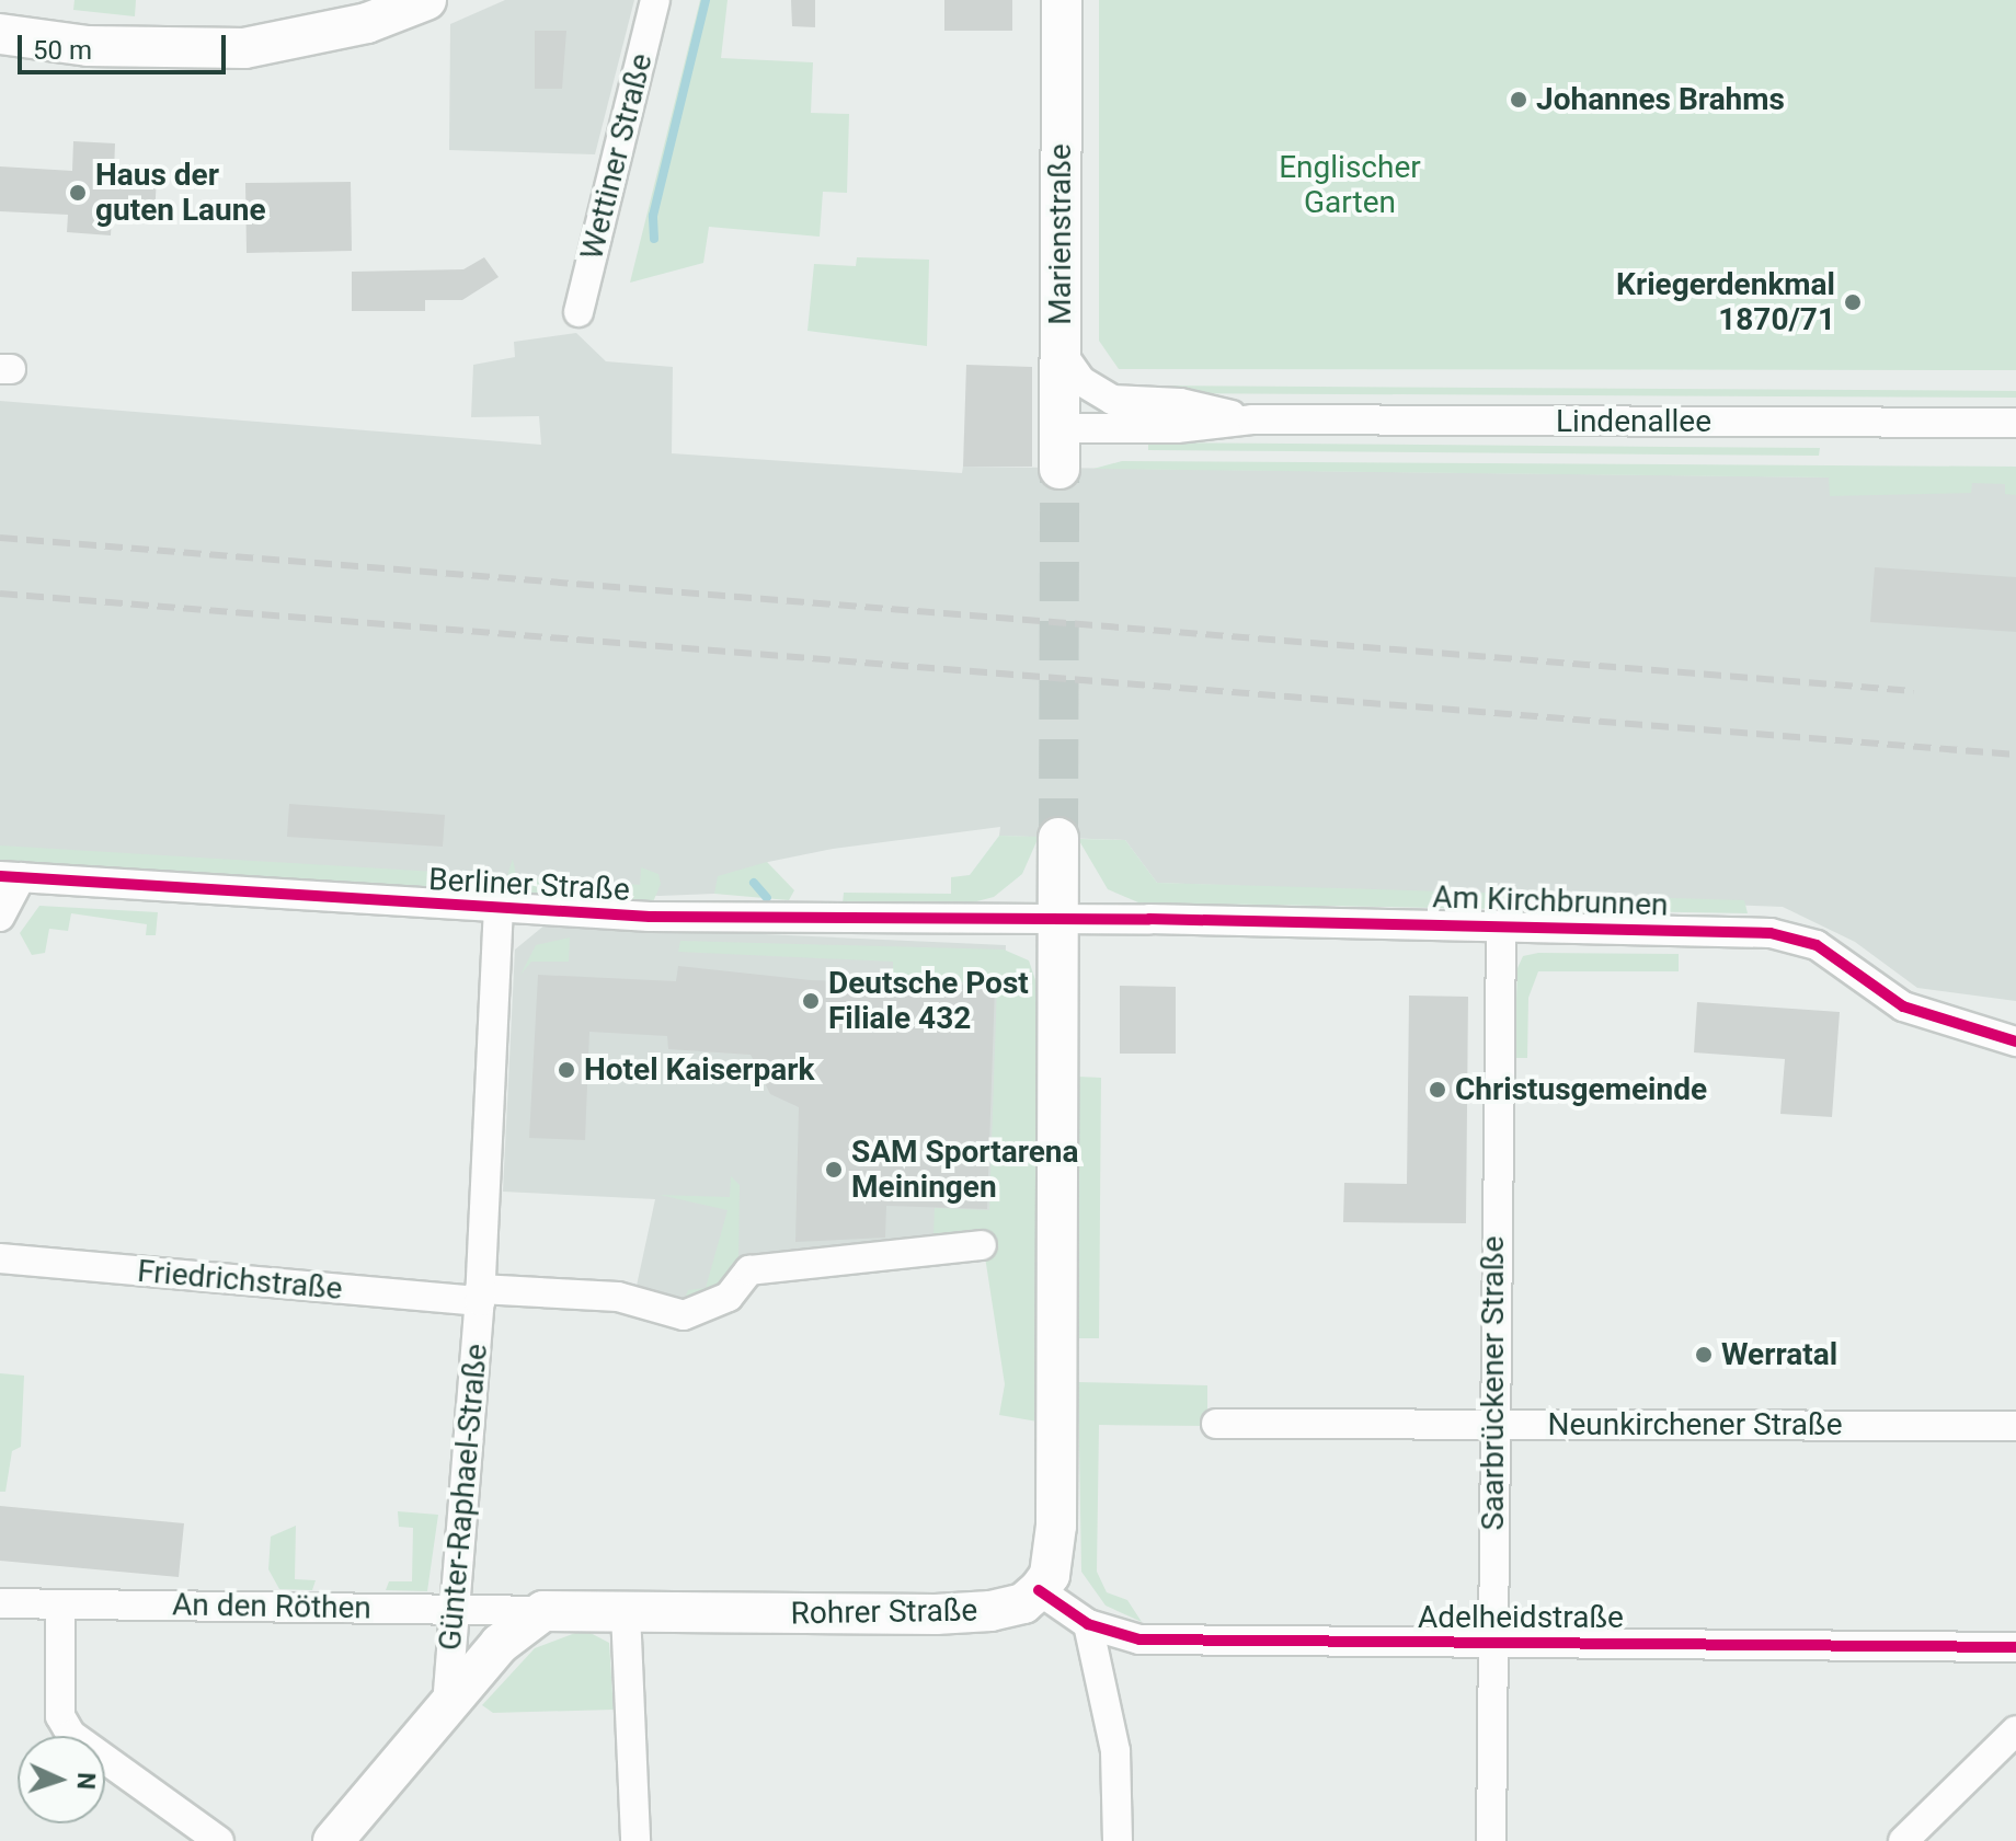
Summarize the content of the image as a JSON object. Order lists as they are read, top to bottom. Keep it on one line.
{"streets":{"main road":["Marienstraße","Rohrer Straße"],"street":["Wettiner Straße","Lindenallee","Berliner Straße","Am Kirchbrunnen","Friedrichstraße","Saarbrückener Straße","Neunkirchener Straße","Günter-Raphael-Straße","An den Röthen","Adelheidstraße"]},"crossings":[["Marienstraße","Lindenallee"],["Berliner Straße","Am Kirchbrunnen"],["Berliner Straße","Günter-Raphael-Straße"],["Am Kirchbrunnen","Saarbrückener Straße"],["Friedrichstraße","Günter-Raphael-Straße"],["Saarbrückener Straße","Neunkirchener Straße"],["Saarbrückener Straße","Adelheidstraße"],["Günter-Raphael-Straße","An den Röthen"],["An den Röthen","Rohrer Straße"],["Rohrer Straße","Adelheidstraße"]],"parks":["Englischer Garten"],"places":["Johannes Brahms","Haus der guten Laune","Kriegerdenkmal 1870/71","Deutsche Post Filiale 432","Hotel Kaiserpark","Christusgemeinde","SAM Sportarena Meiningen","Werratal"],"scale_bar":"50 m","north":"right"}
